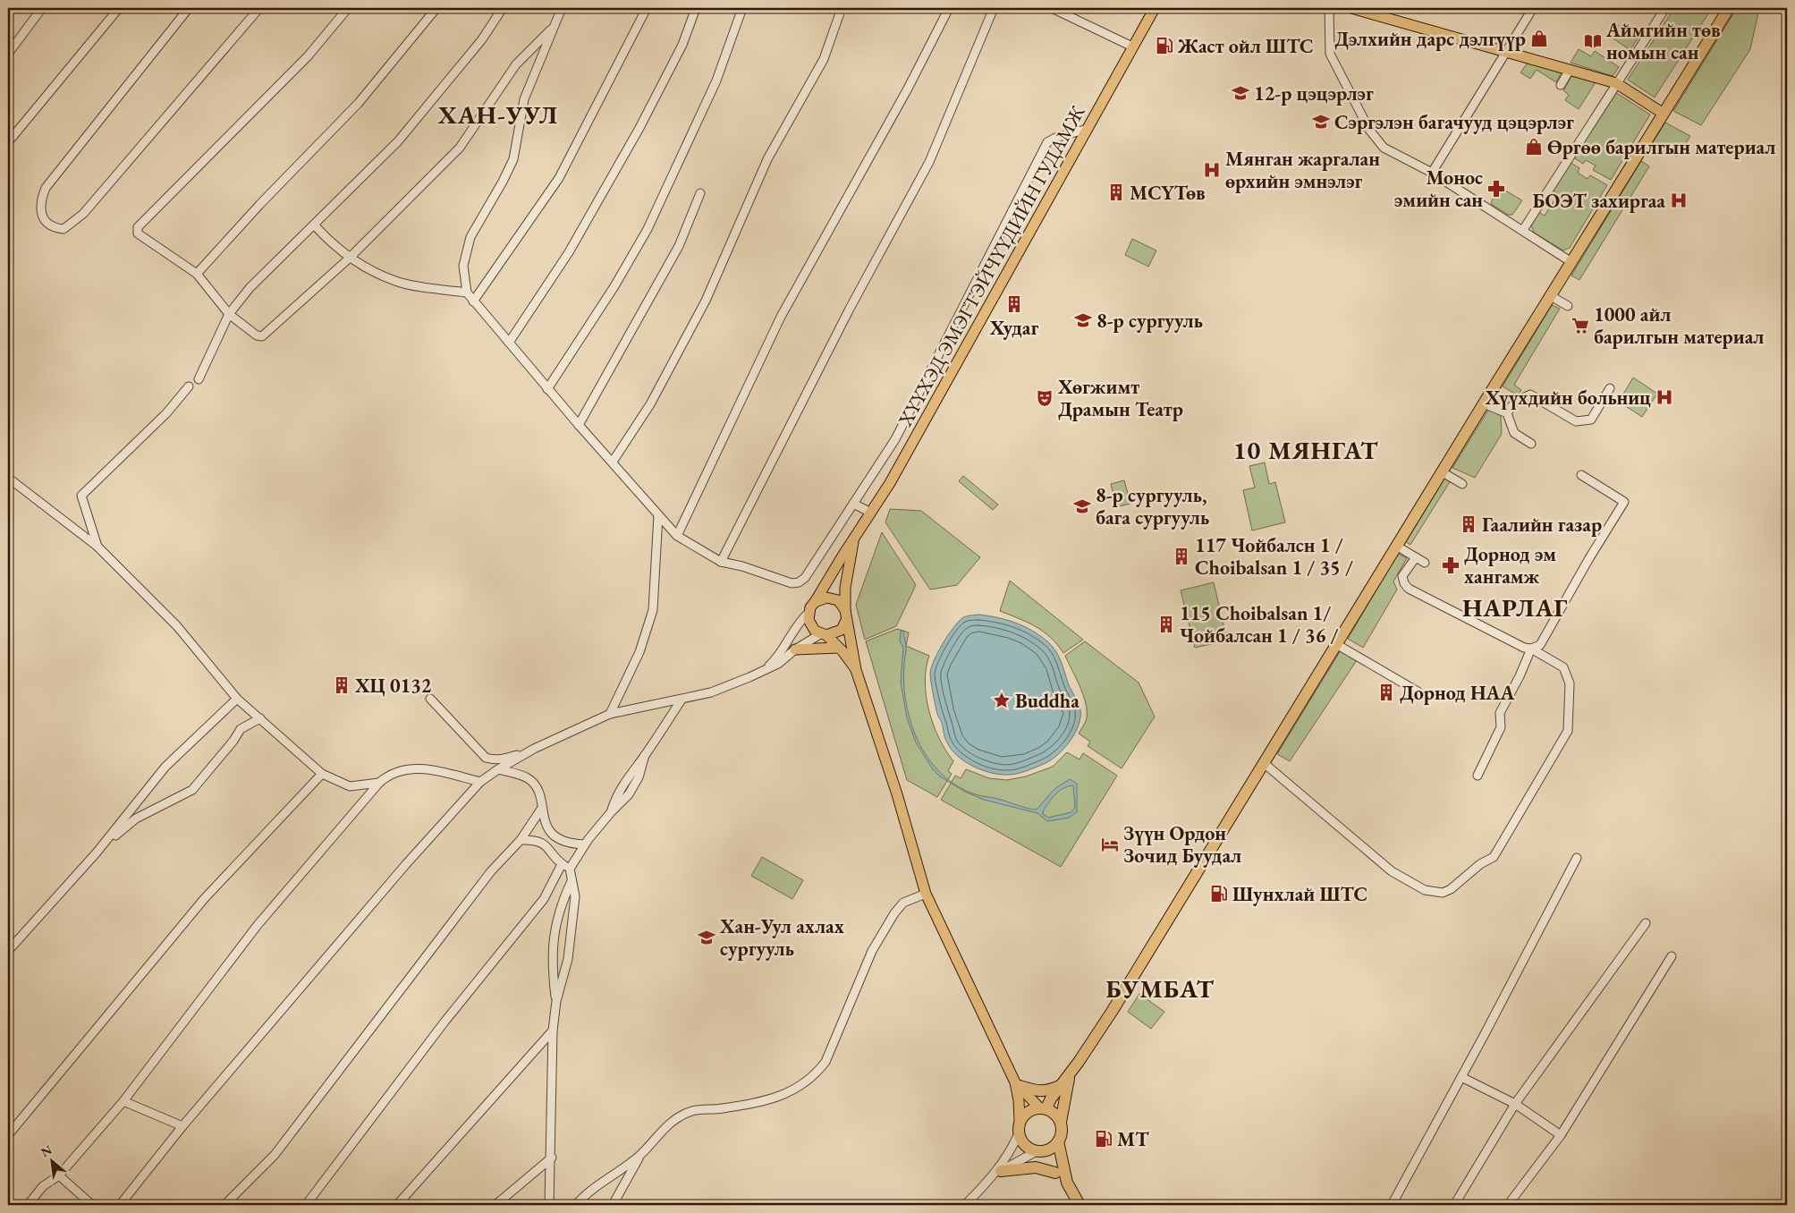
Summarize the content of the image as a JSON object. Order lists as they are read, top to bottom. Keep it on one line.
{"streets":{"main road":["ХҮҮХЭД ЭМЭГТЭЙЧҮҮДИЙН ГУДАМЖ"]},"districts":["ХАН-УУЛ","10 МЯНГАТ","НАРЛАГ","БУМБАТ"],"places":{"shop":["Дэлхийн дарс дэлгүүр","Өргөө барилгын материал"],"library":["Аймгийн төв номын сан"],"fuel station":["Жаст ойл ШТС","Шунхлай ШТС","MT"],"school or university":["12-р цэцэрлэг","Сэргэлэн багачууд цэцэрлэг","8-р сургууль","8-р сургууль, бага сургууль","Хан-Уул ахлах сургууль"],"hospital":["Мянган жаргалан өрхийн эмнэлэг","БОЭТ захиргаа","Хүүхдийн больниц"],"pharmacy":["Монос эмийн сан","Дорнод эм хангамж"],"building":["МСҮТөв","Худаг","Гаалийн газар","117 Чойбалсн 1 / Choibalsan 1 / 35 /","115 Choibalsan 1/ Чойбалсан 1 / 36 /","ХЦ 0132","Дорнод НАА"],"supermarket":["1000 айл барилгын материал"],"theatre":["Хөгжимт Драмын Театр"],"place":["Buddha"],"hotel":["Зүүн Ордон Зочид Буудал"]},"north":"top left"}
